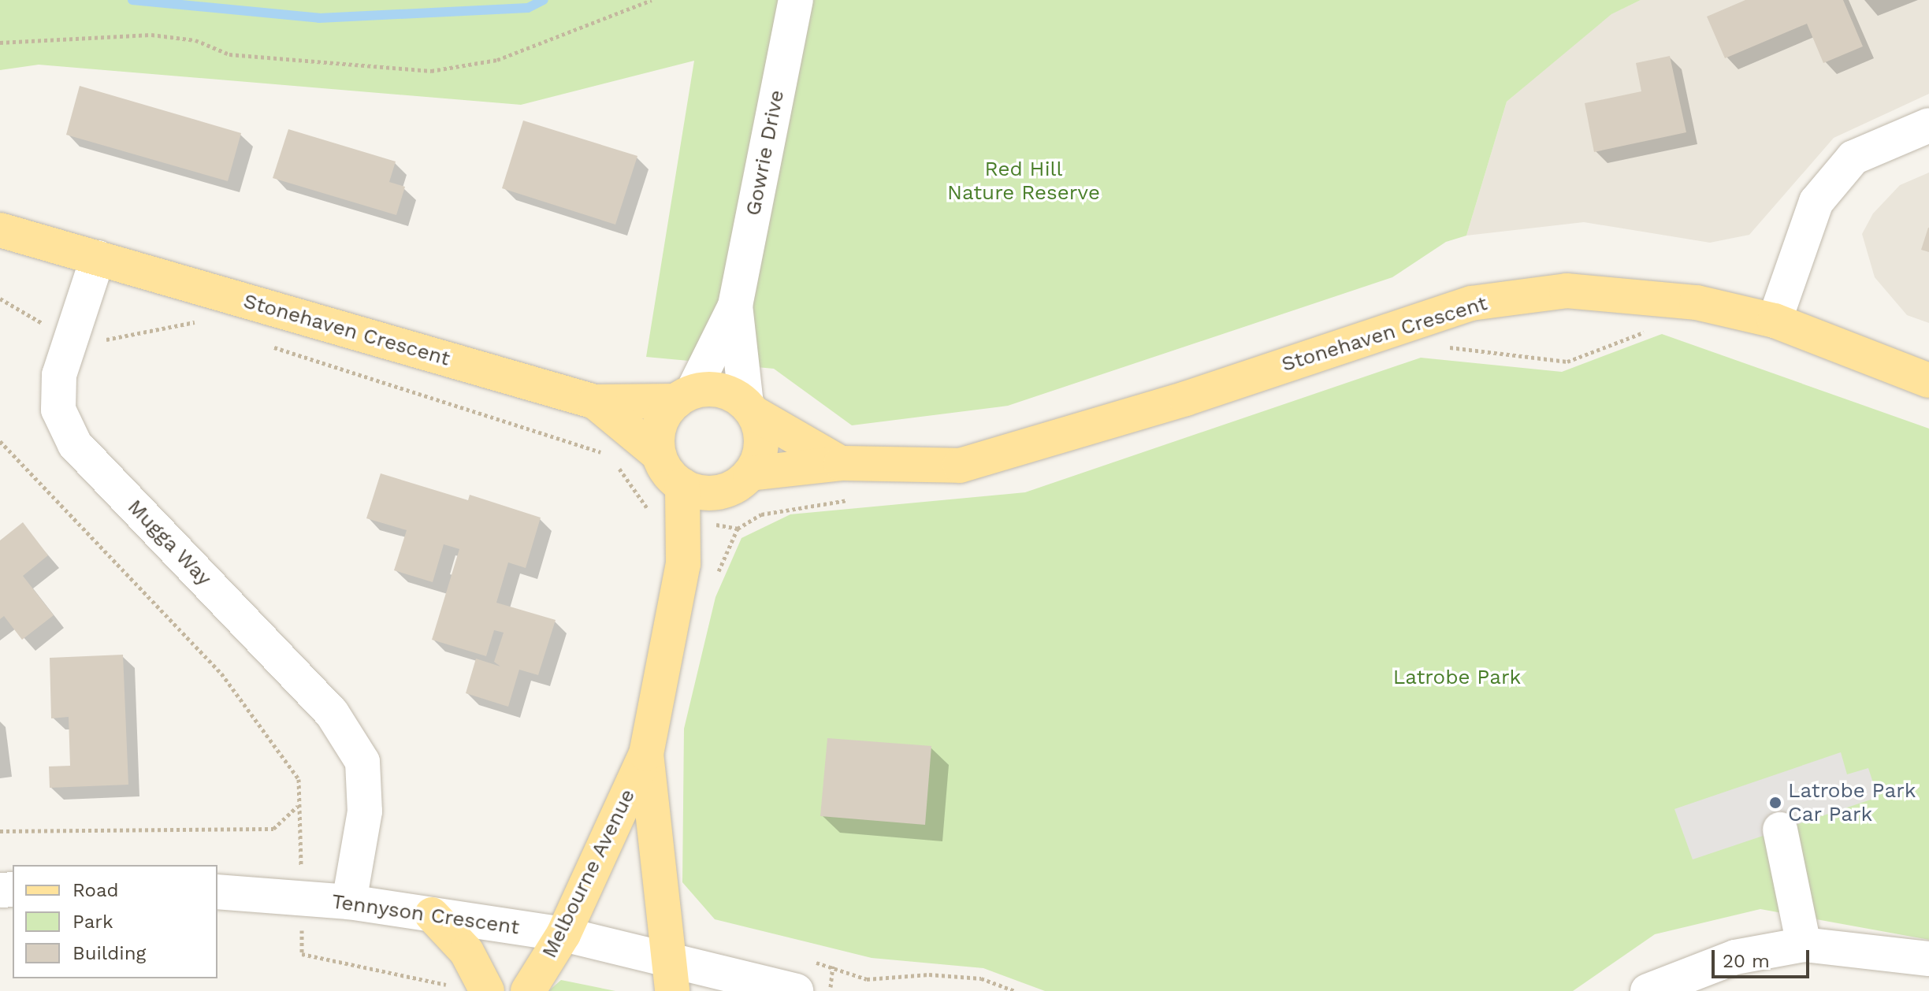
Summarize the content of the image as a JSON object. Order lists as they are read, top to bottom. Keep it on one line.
{"streets":{"main road":["Stonehaven Crescent","Melbourne Avenue"],"street":["Gowrie Drive","Mugga Way","Tennyson Crescent"]},"crossings":[["Gowrie Drive","Stonehaven Crescent"],["Gowrie Drive","Melbourne Avenue"],["Stonehaven Crescent","Mugga Way"],["Stonehaven Crescent","Melbourne Avenue"],["Mugga Way","Tennyson Crescent"],["Melbourne Avenue","Tennyson Crescent"]],"parks":["Red Hill Nature Reserve","Latrobe Park"],"places":["Latrobe Park Car Park"],"legend":["Road","Park","Building"],"scale_bar":"20 m"}
